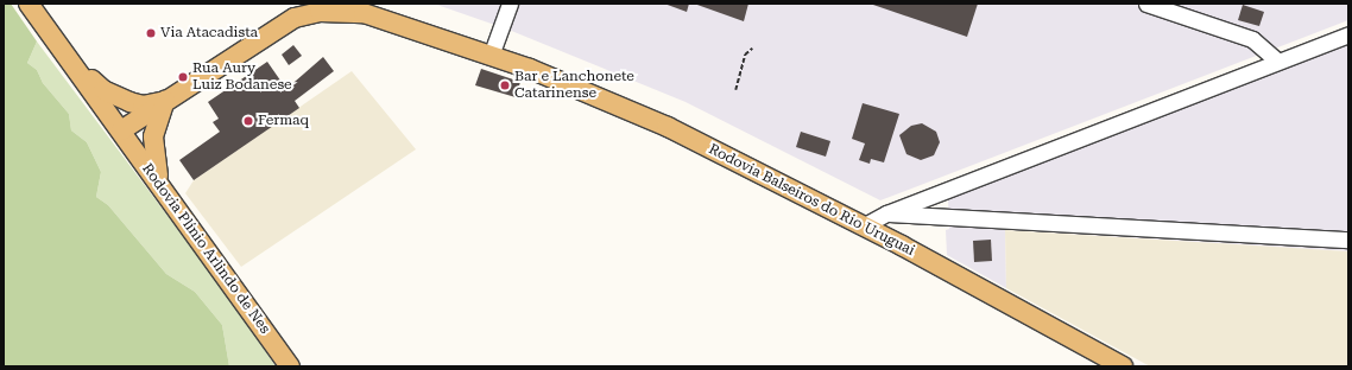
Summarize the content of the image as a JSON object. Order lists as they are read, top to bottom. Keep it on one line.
{"streets":{"main road":["Rodovia Balseiros do Rio Uruguai","Rodovia Plínio Arlindo de Nes"]},"places":["Via Atacadista","Rua Aury Luiz Bodanese","Bar e Lanchonete Catarinense","Fermaq"]}
